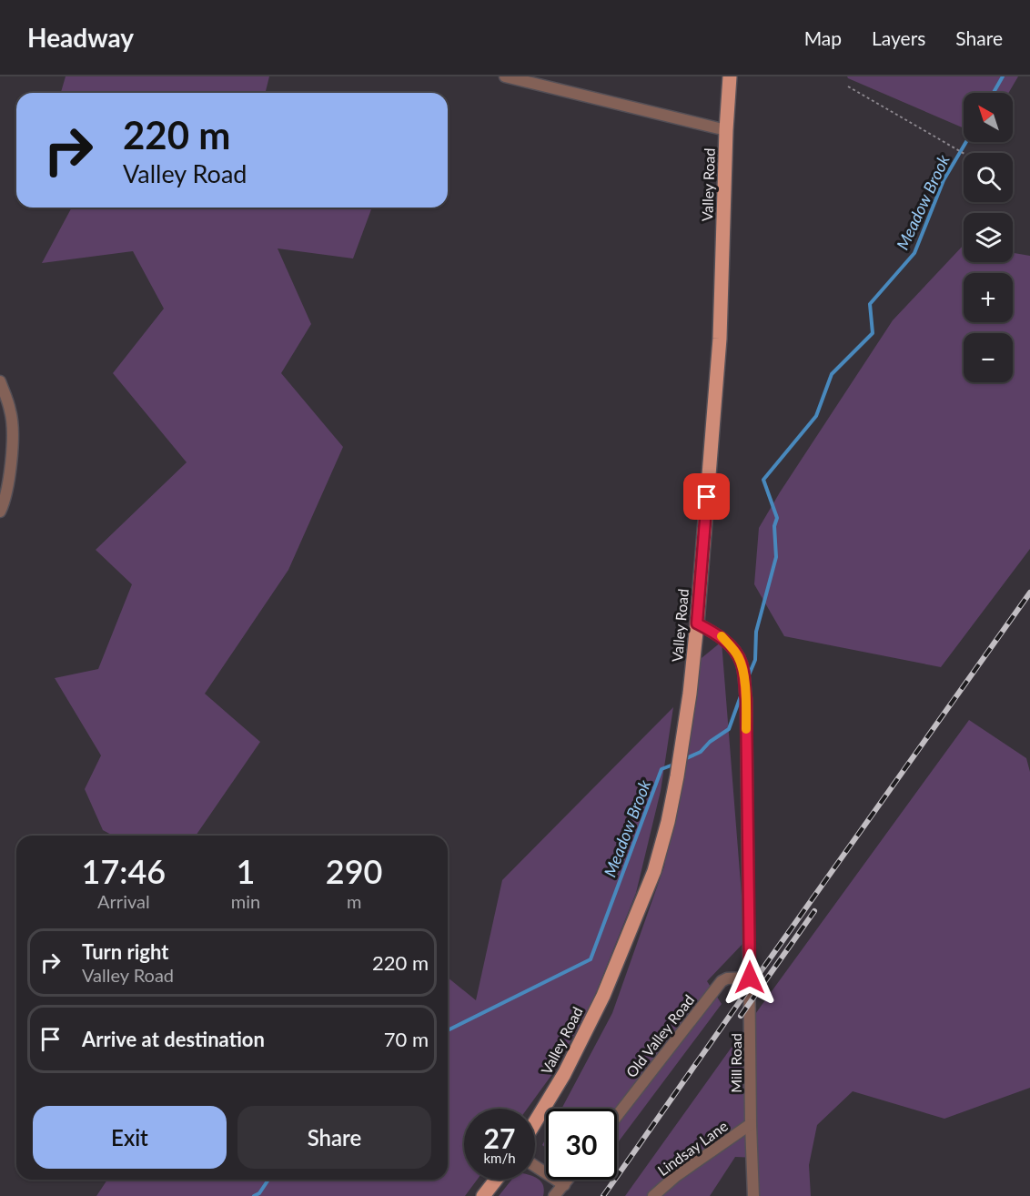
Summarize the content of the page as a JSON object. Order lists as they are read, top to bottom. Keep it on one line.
{"streets":{"main road":["Valley Road"],"street":["Old Valley Road","Mill Road","Lindsay Lane"]},"crossings":[["Valley Road","Mill Road"],["Old Valley Road","Mill Road"],["Mill Road","Lindsay Lane"]],"water":["Meadow Brook"],"north":"top left","page":{"header":"Headway","nav":["Map","Layers","Share"],"map_buttons":["+","−"],"turn":["220 m","Valley Road"],"eta":["17:46","Arrival","1","min","290","m"],"list":[{"name":"Turn right","note":"Valley Road","value":"220 m"},{"name":"Arrive at destination","value":"70 m"}],"buttons":["Exit","Share"],"speed":"27 km/h","limit":"30"}}
